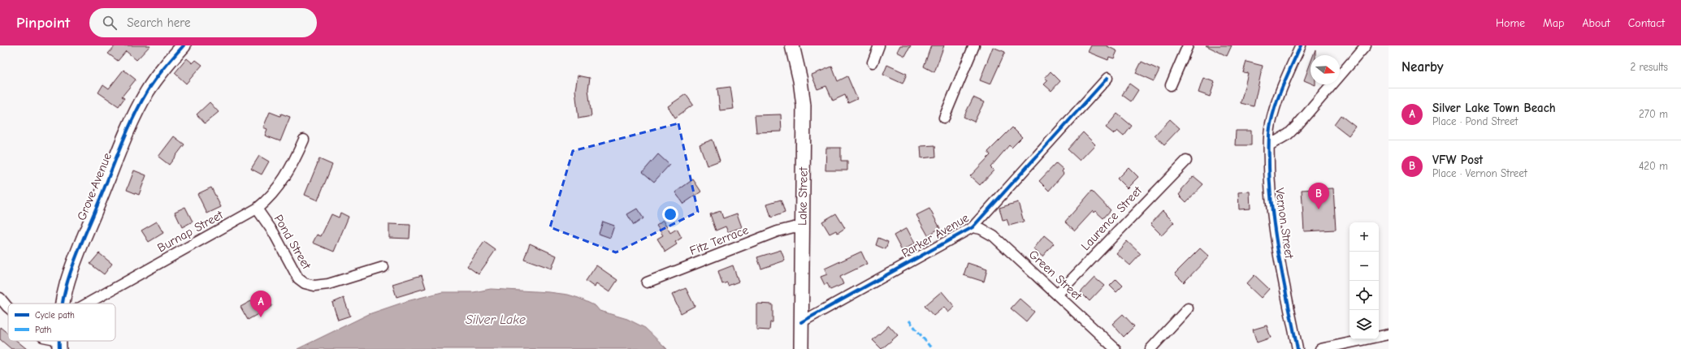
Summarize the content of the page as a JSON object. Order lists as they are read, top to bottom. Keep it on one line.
{"streets":{"street":["Grove Avenue","Lake Street","Laurence Street","Vernon Street","Burnap Street","Parker Avenue","Fitz Terrace","Pond Street","Green Street"]},"crossings":[["Lake Street","Parker Avenue"],["Lake Street","Fitz Terrace"],["Laurence Street","Green Street"],["Burnap Street","Pond Street"],["Parker Avenue","Green Street"]],"water":["Silver Lake"],"legend":["Cycle path","Path"],"north":"right","page":{"header":"Pinpoint","search":"Search here","nav":["Home","Map","About","Contact"],"heading":["Nearby","2 results"],"list":[{"mark":"A","name":"Silver Lake Town Beach","note":"Place · Pond Street","value":"270 m"},{"mark":"B","name":"VFW Post","note":"Place · Vernon Street","value":"420 m"}],"pins":["B","A"],"map_buttons":["+","−"]}}
